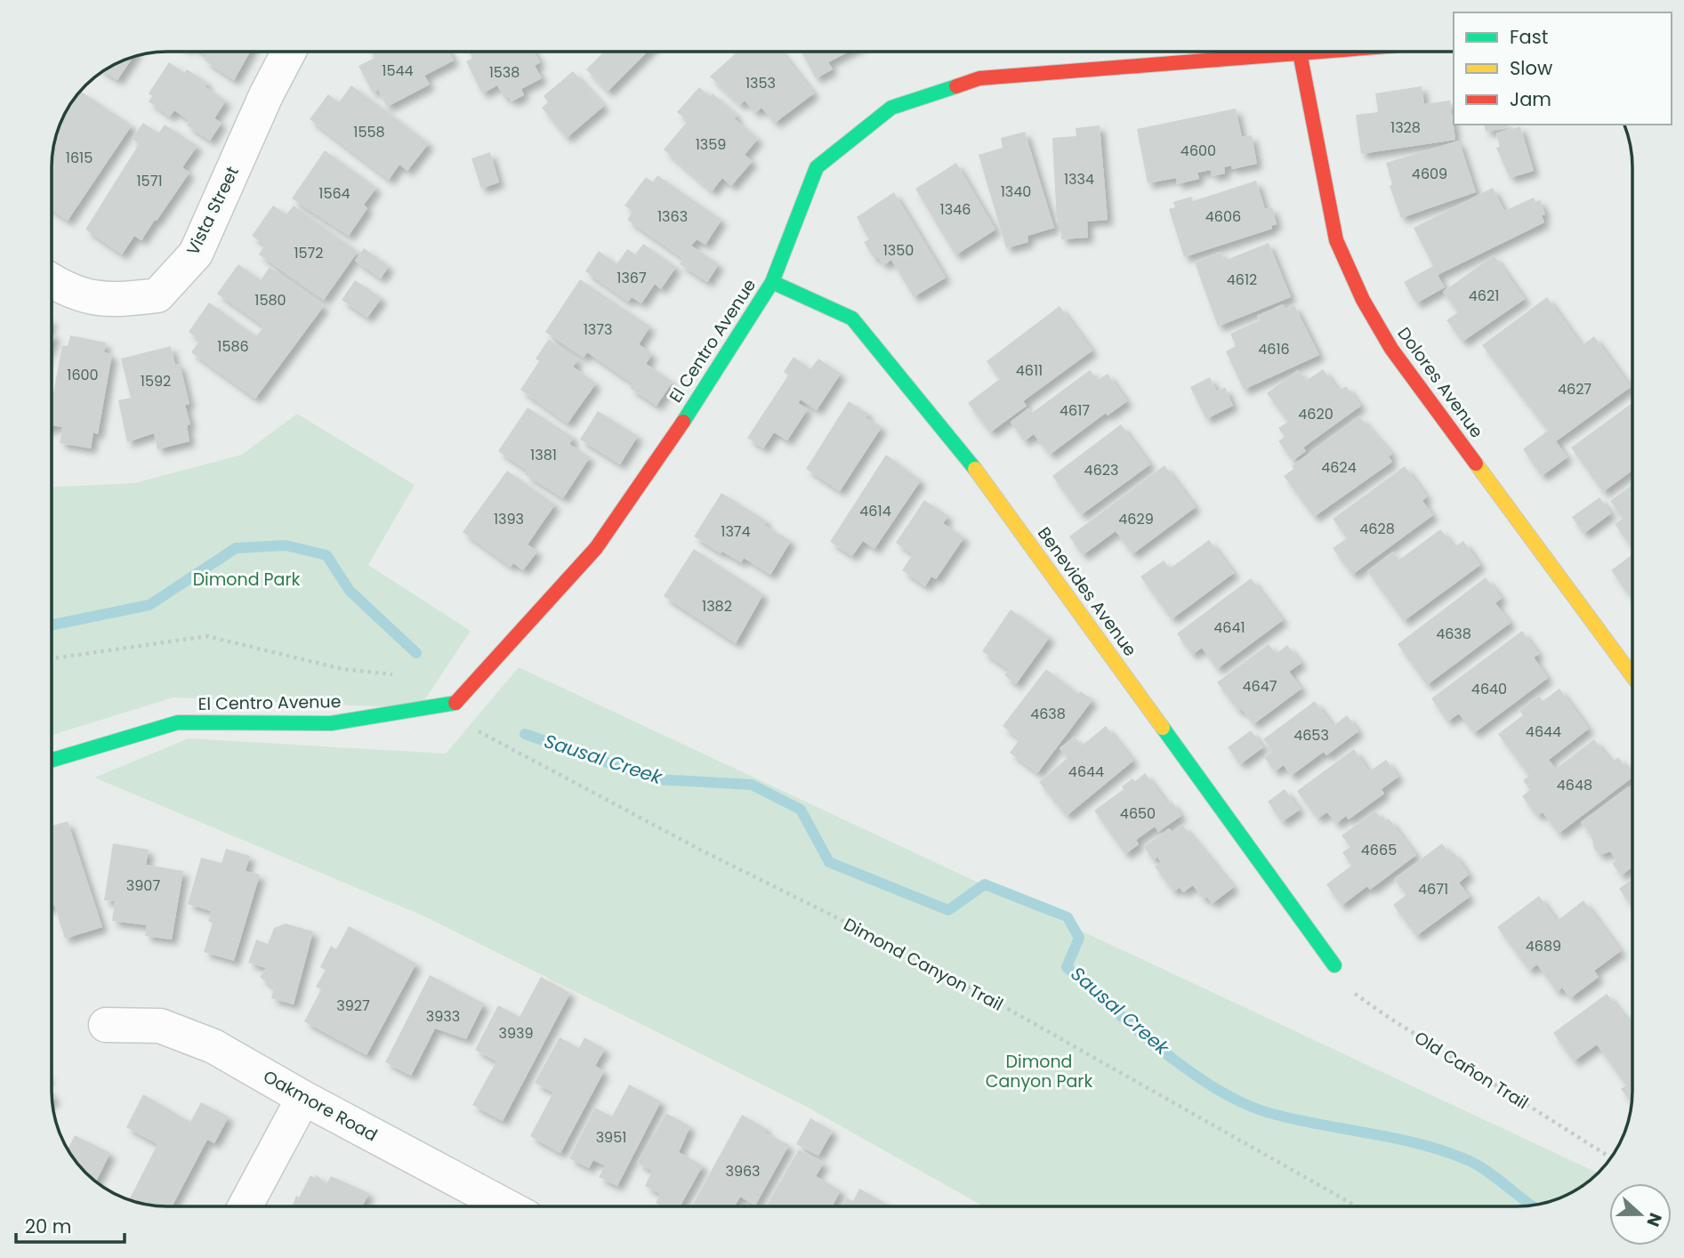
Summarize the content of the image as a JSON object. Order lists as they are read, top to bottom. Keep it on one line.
{"streets":{"street":["Vista Street","El Centro Avenue","Dolores Avenue","Benevides Avenue","Oakmore Road"],"path":["Dimond Canyon Trail","Old Cañon Trail"]},"crossings":[["El Centro Avenue","Dolores Avenue"],["El Centro Avenue","Benevides Avenue"],["Benevides Avenue","Old Cañon Trail"]],"water":["Sausal Creek"],"parks":["Dimond Park","Dimond Canyon Park"],"house_numbers":["1544","1538","1353","1328","1558","1359","4600","1615","4609","1334","1571","1340","1564","1346","1363","4606","1350","1572","1367","4612","4621","1580","1373","1586","4616","4611","1600","1592","4627","4617","4620","1381","4624","4623","4614","1393","4629","4628","1374","1382","4641","4638","4647","4640","4638","4644","4653","4644","4648","4650","4665","3907","4671","4689","3927","3933","3939","3951","3963"],"legend":["Fast","Slow","Jam"],"scale_bar":"20 m","north":"right"}
